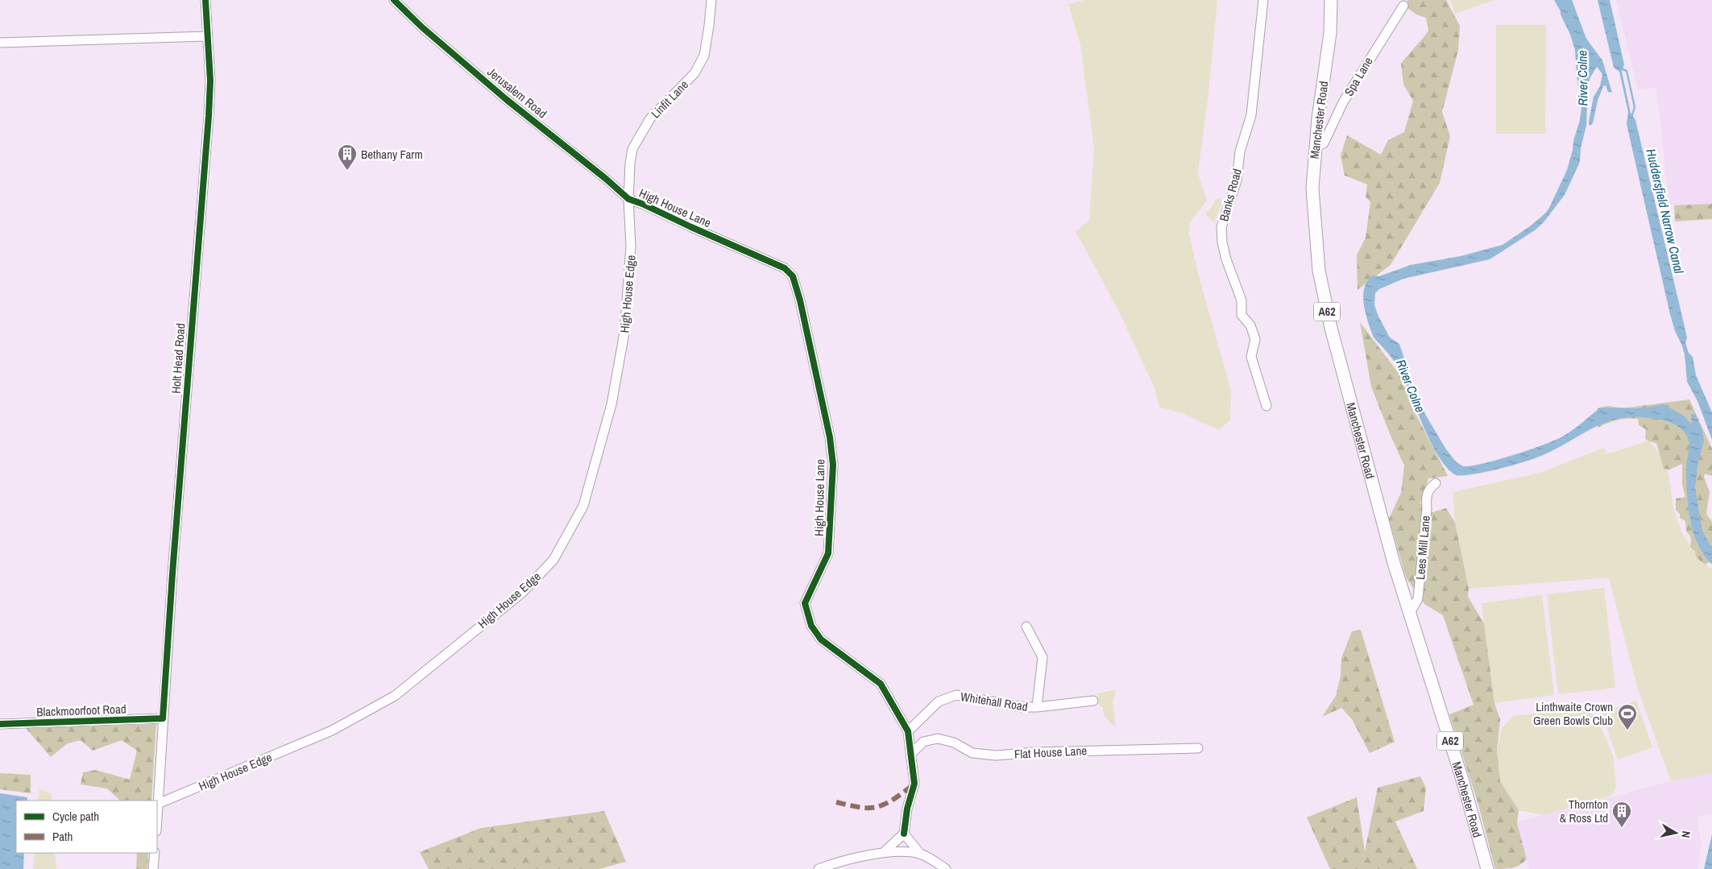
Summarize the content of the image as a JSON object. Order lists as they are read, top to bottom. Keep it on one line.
{"streets":{"main road":["Manchester Road","A62"],"street":["Spa Lane","Jerusalem Road","Linfit Lane","Banks Road","High House Lane","High House Edge","Holt Head Road","Lees Mill Lane","Whitehall Road","Blackmoorfoot Road","Flat House Lane"]},"crossings":[["Spa Lane","Manchester Road"],["Jerusalem Road","Linfit Lane"],["Jerusalem Road","High House Lane"],["Jerusalem Road","High House Edge"],["Linfit Lane","High House Lane"],["Linfit Lane","High House Edge"],["Manchester Road","Lees Mill Lane"],["High House Lane","High House Edge"],["High House Lane","Whitehall Road"],["High House Lane","Flat House Lane"],["Holt Head Road","Blackmoorfoot Road"]],"water":["River Colne","Huddersfield Narrow Canal"],"places":{"building":["Bethany Farm","Thornton & Ross Ltd"],"sports":["Linthwaite Crown Green Bowls Club"]},"legend":["Cycle path","Path"],"north":"right"}
